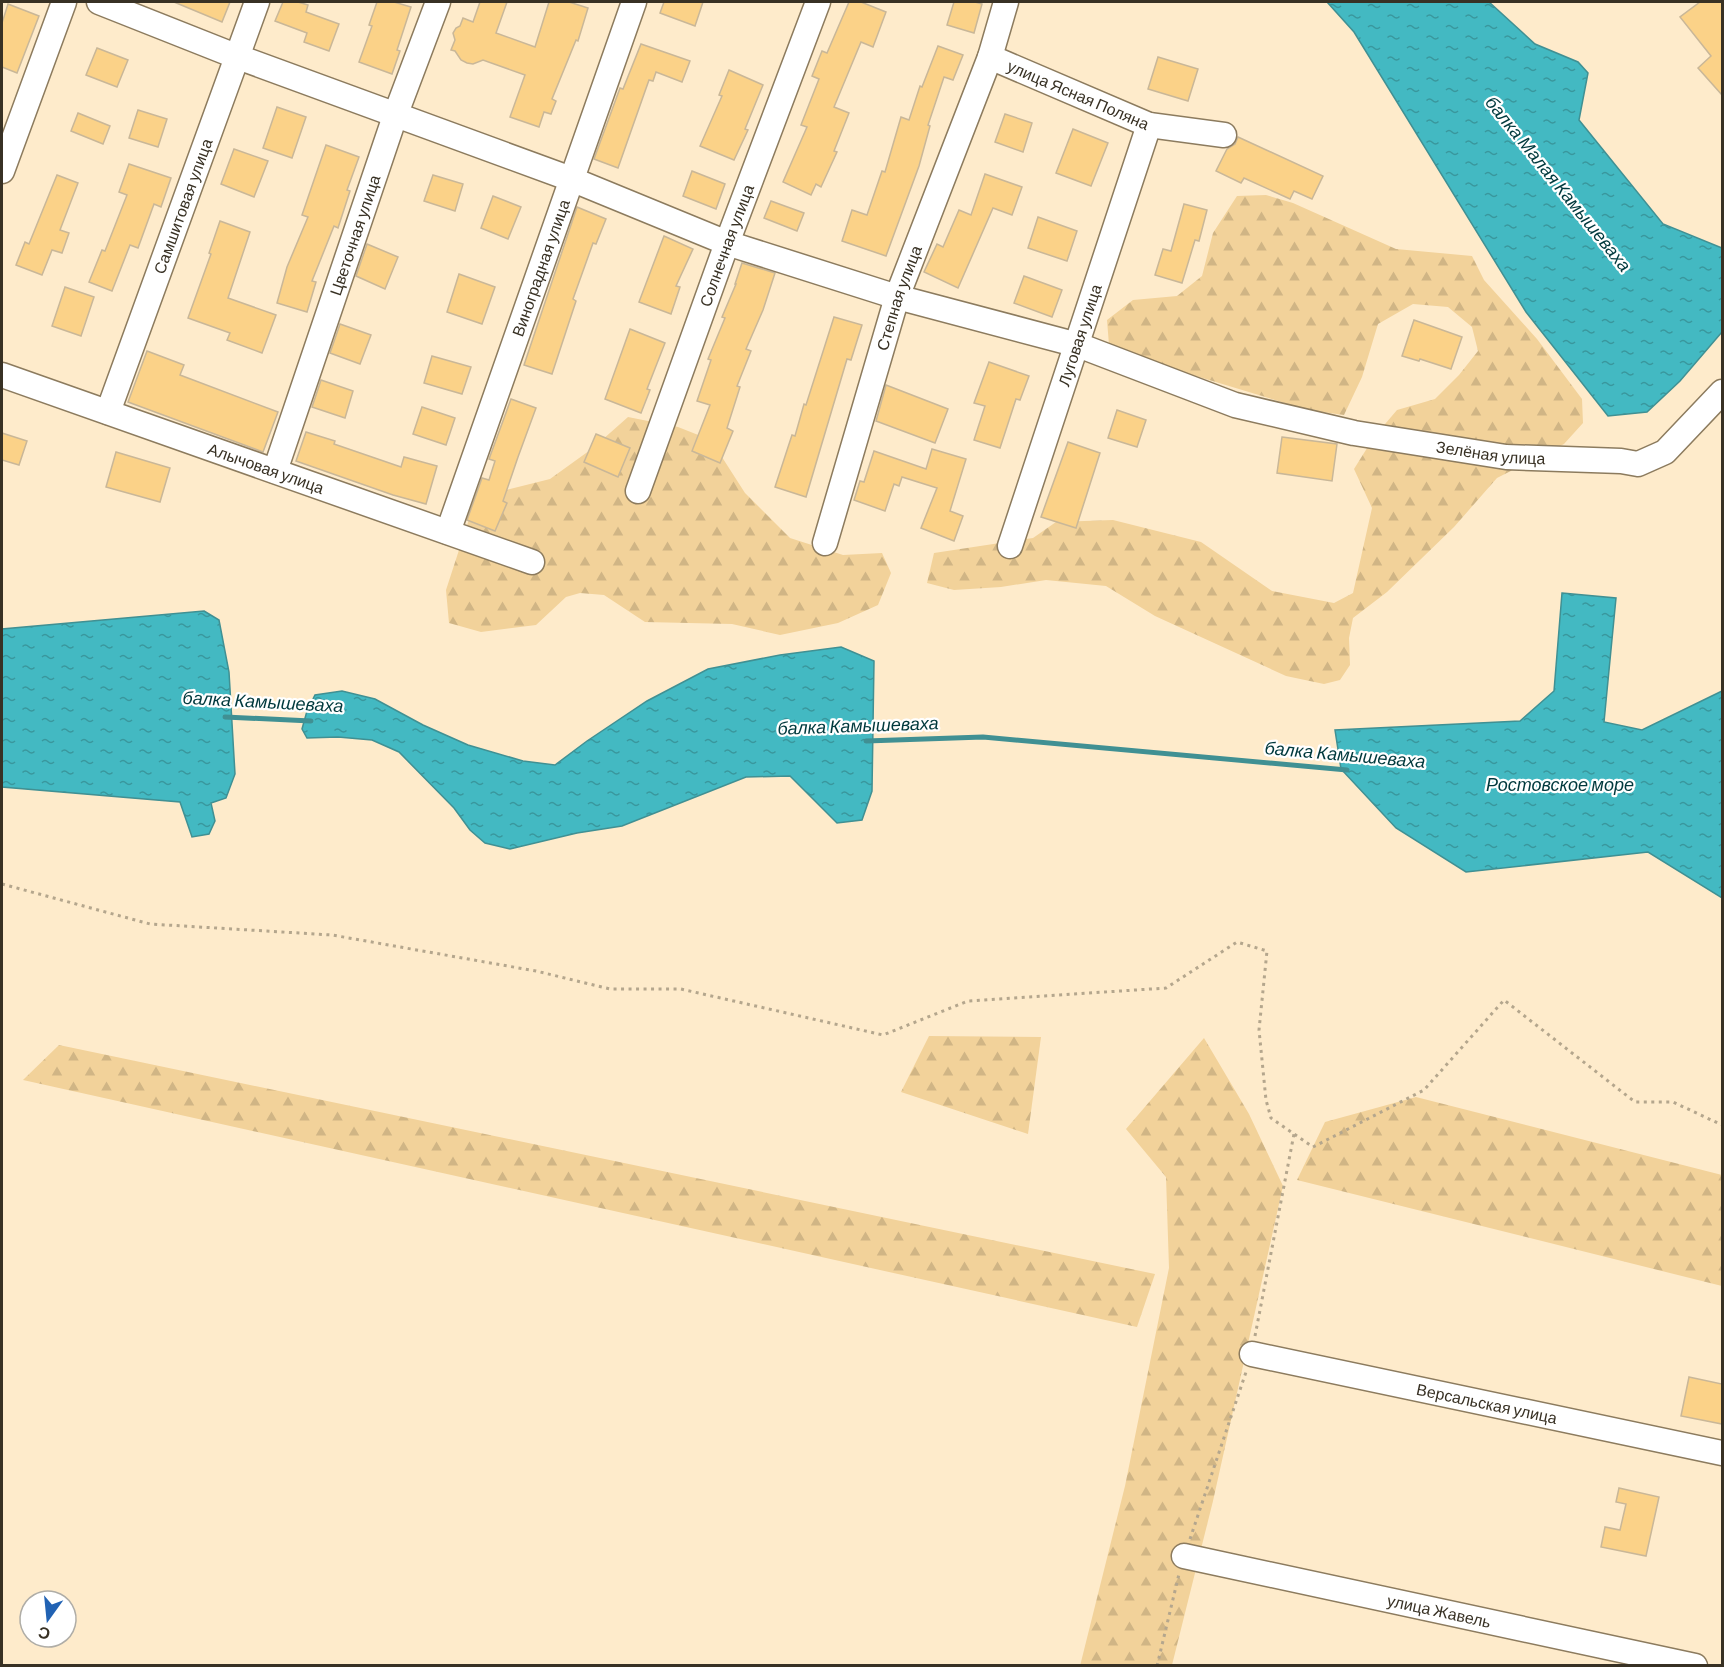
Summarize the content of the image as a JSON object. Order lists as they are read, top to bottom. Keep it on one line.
{"streets":{"street":["улица Ясная Поляна","Самшитовая улица","Цветочная улица","Солнечная улица","Виноградная улица","Степная улица","Луговая улица","Зелёная улица","Алычовая улица","Версальская улица","улица Жавель"]},"crossings":[["улица Ясная Поляна","Степная улица"],["улица Ясная Поляна","Луговая улица"],["Самшитовая улица","Зелёная улица"],["Самшитовая улица","Алычовая улица"],["Цветочная улица","Зелёная улица"],["Цветочная улица","Алычовая улица"],["Солнечная улица","Зелёная улица"],["Виноградная улица","Зелёная улица"],["Виноградная улица","Алычовая улица"],["Степная улица","Зелёная улица"],["Луговая улица","Зелёная улица"]],"water":["балка Малая Камышеваха","балка Камышеваха","Ростовское море"],"north":"bottom"}
